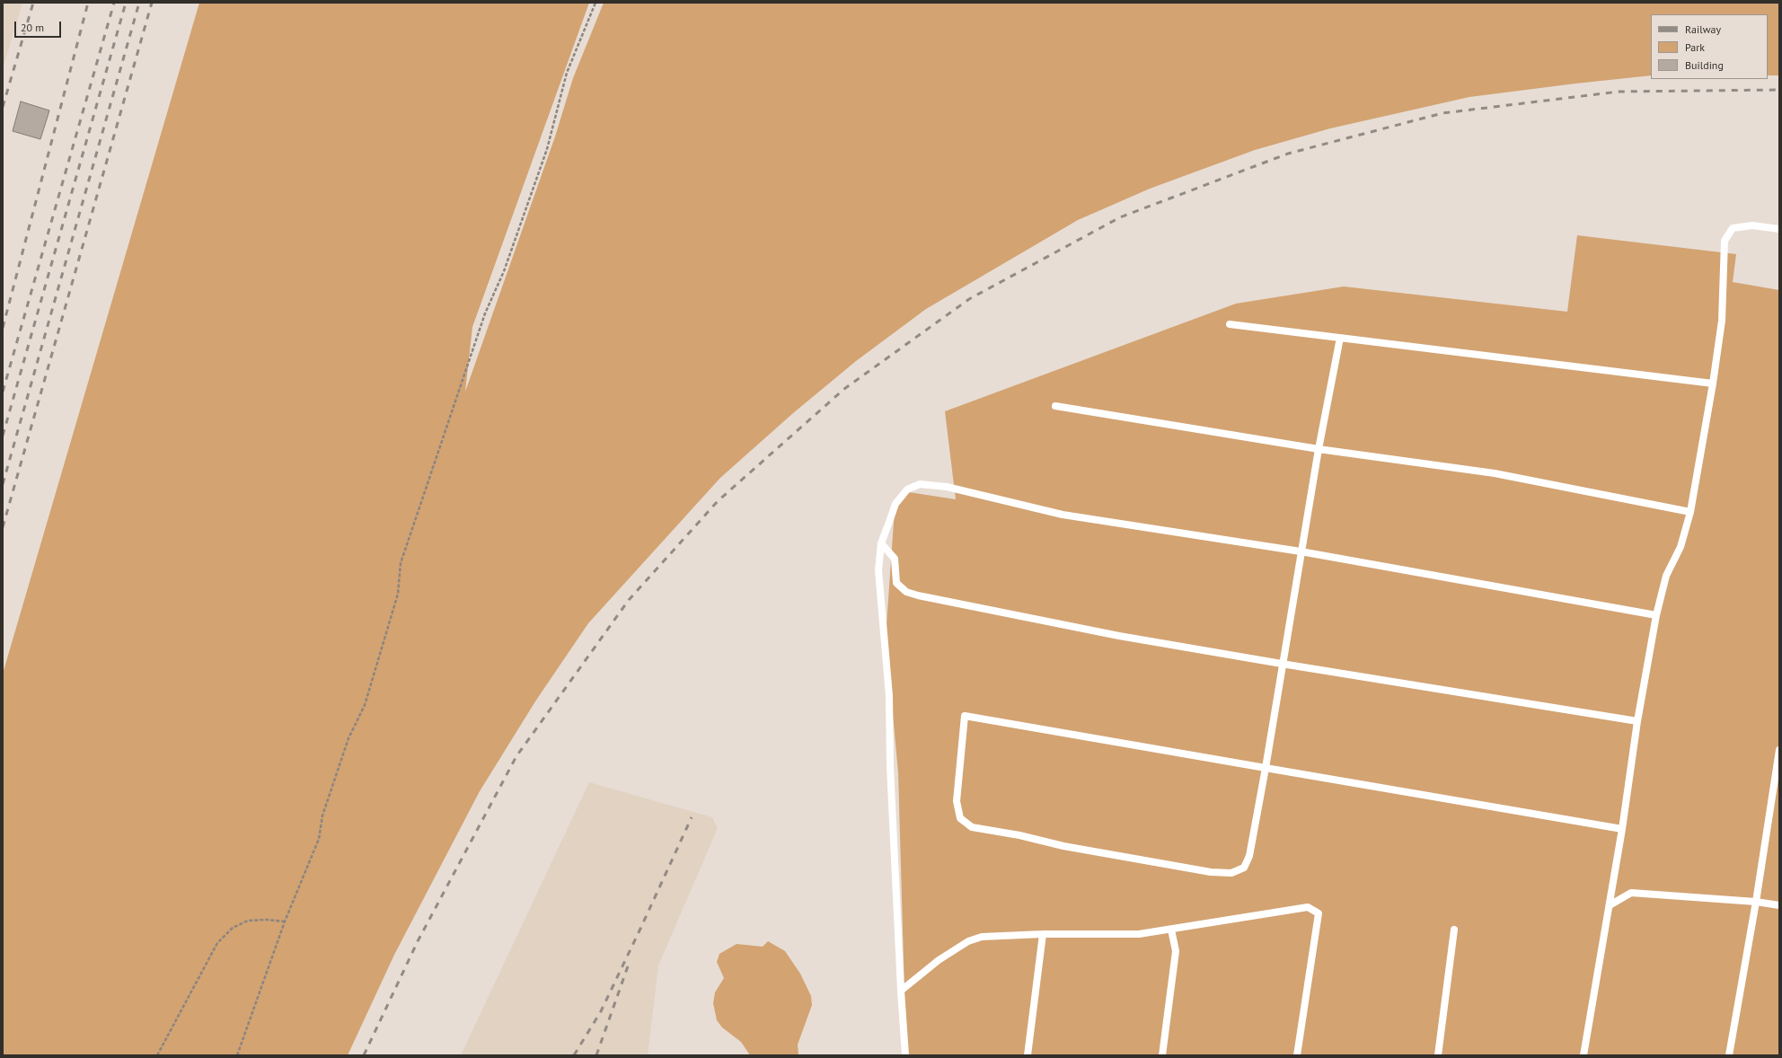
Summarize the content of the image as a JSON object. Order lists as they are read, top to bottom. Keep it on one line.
{"legend":["Railway","Park","Building"],"scale_bar":"20 m"}
